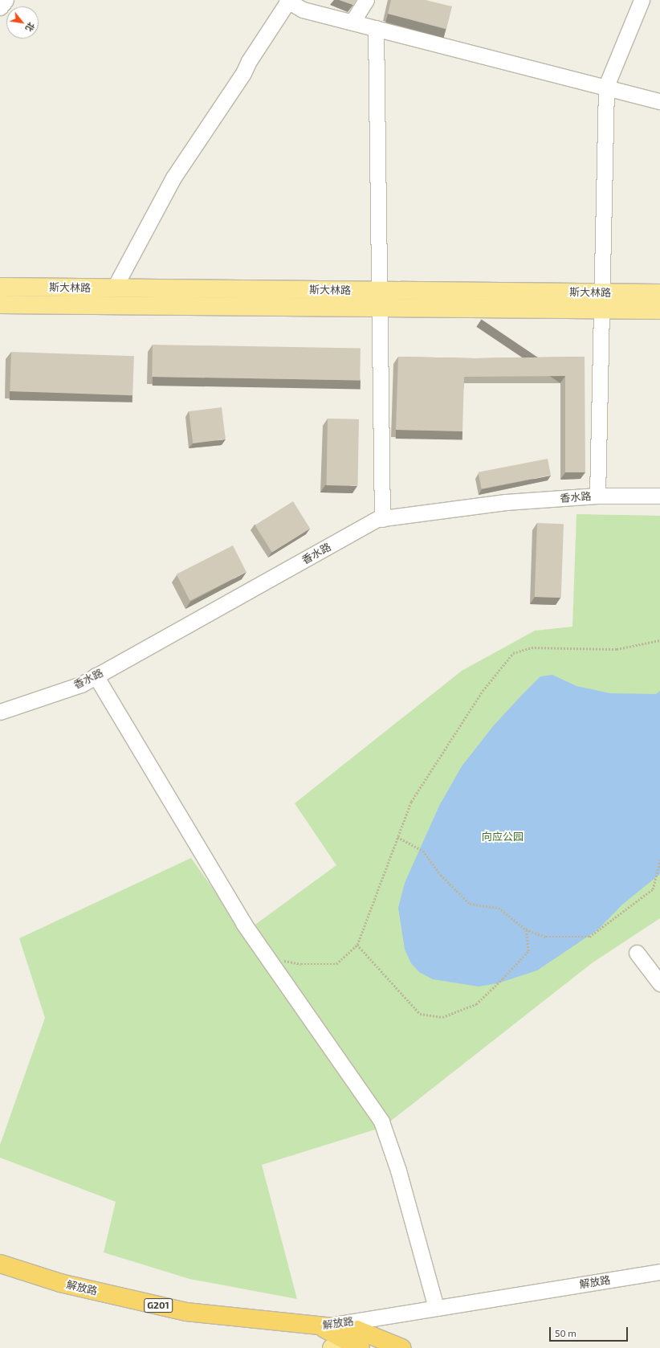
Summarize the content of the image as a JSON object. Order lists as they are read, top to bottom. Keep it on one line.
{"streets":{"highway":["解放路","G201"],"main road":["斯大林路"],"street":["香水路"]},"crossings":[["解放路","G201"]],"parks":["向应公园"],"scale_bar":"50 m","north":"bottom right"}
